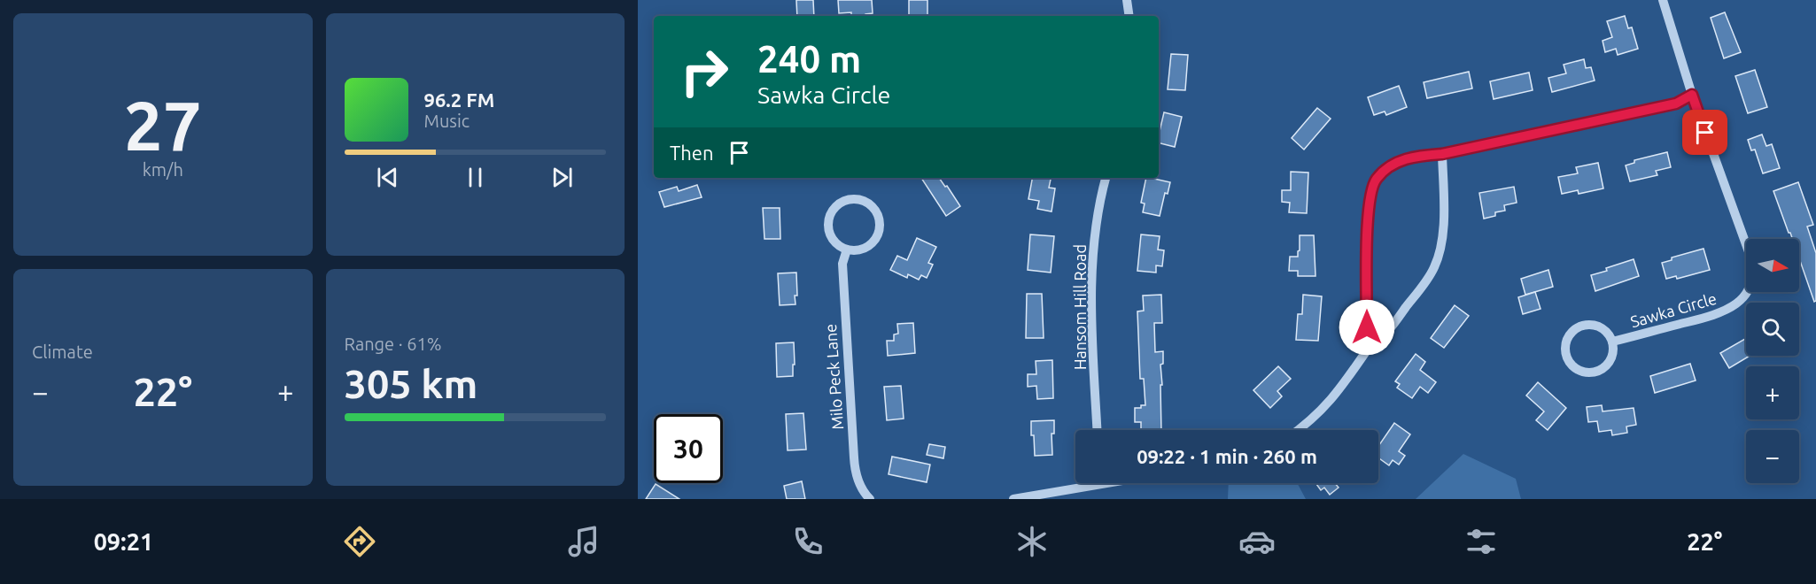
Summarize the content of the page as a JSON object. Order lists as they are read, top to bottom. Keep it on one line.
{"streets":{"street":["Hansom Hill Road","Sawka Circle","Milo Peck Lane"]},"north":"right","page":{"tile":[["27","km/h"],"Climate",["Range · 61%","305 km"]],"turn":["240 m","Sawka Circle"],"song":["96.2 FM","Music"],"then":"Then","map_buttons":["+","−"],"heat":["−","22°","+"],"limit":"30","trip":"09:22 · 1 min · 260 m","tabs":["09:21","22°"]}}
